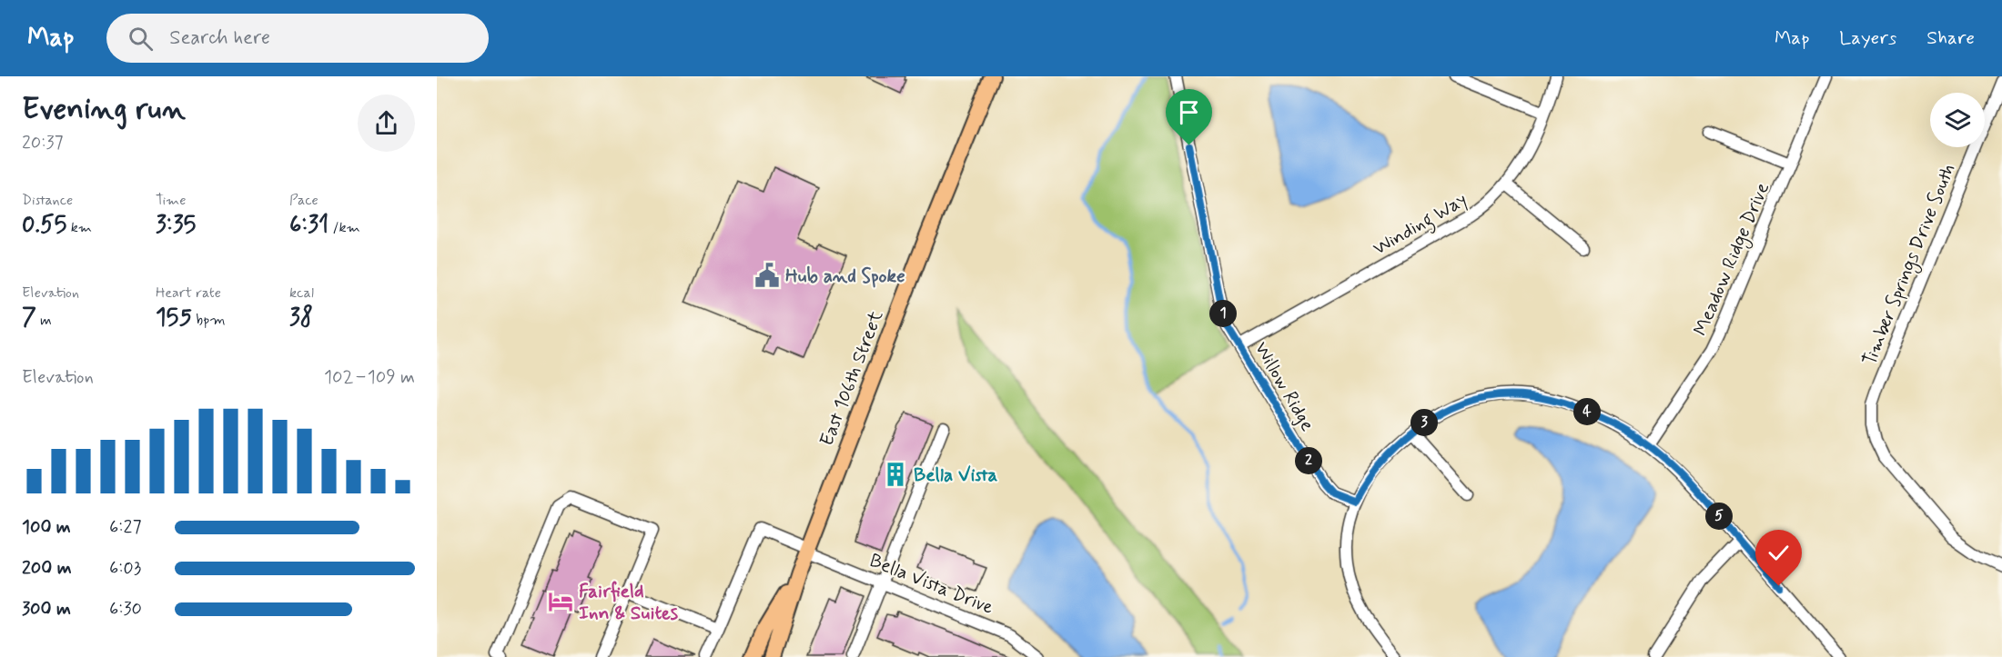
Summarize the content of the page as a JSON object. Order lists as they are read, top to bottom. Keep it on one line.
{"streets":{"main road":["East 106th Street"],"street":["Winding Way","Meadow Ridge Drive","Timber Springs Drive South","Willow Ridge","Bella Vista Drive"]},"crossings":[["Winding Way","Willow Ridge"],["East 106th Street","Bella Vista Drive"]],"places":{"public building":["Hub and Spoke"],"building":["Bella Vista"],"hotel":["Fairfield Inn & Suites"]},"page":{"header":"Map","search":"Search here","nav":["Map","Layers","Share"],"heading":["Evening run","20:37"],"stats":[["Distance","0.55 km"],["Time","3:35"],["Pace","6:31 /km"],["Elevation","7 m"],["Heart rate","155 bpm"],["kcal","38"]],"pins":["1","4","3","2","5"],"chart":["Elevation","102–109 m"],"list":[{"name":"100 m","note":"6:27"},{"name":"200 m","note":"6:03"},{"name":"300 m","note":"6:30"}]}}
